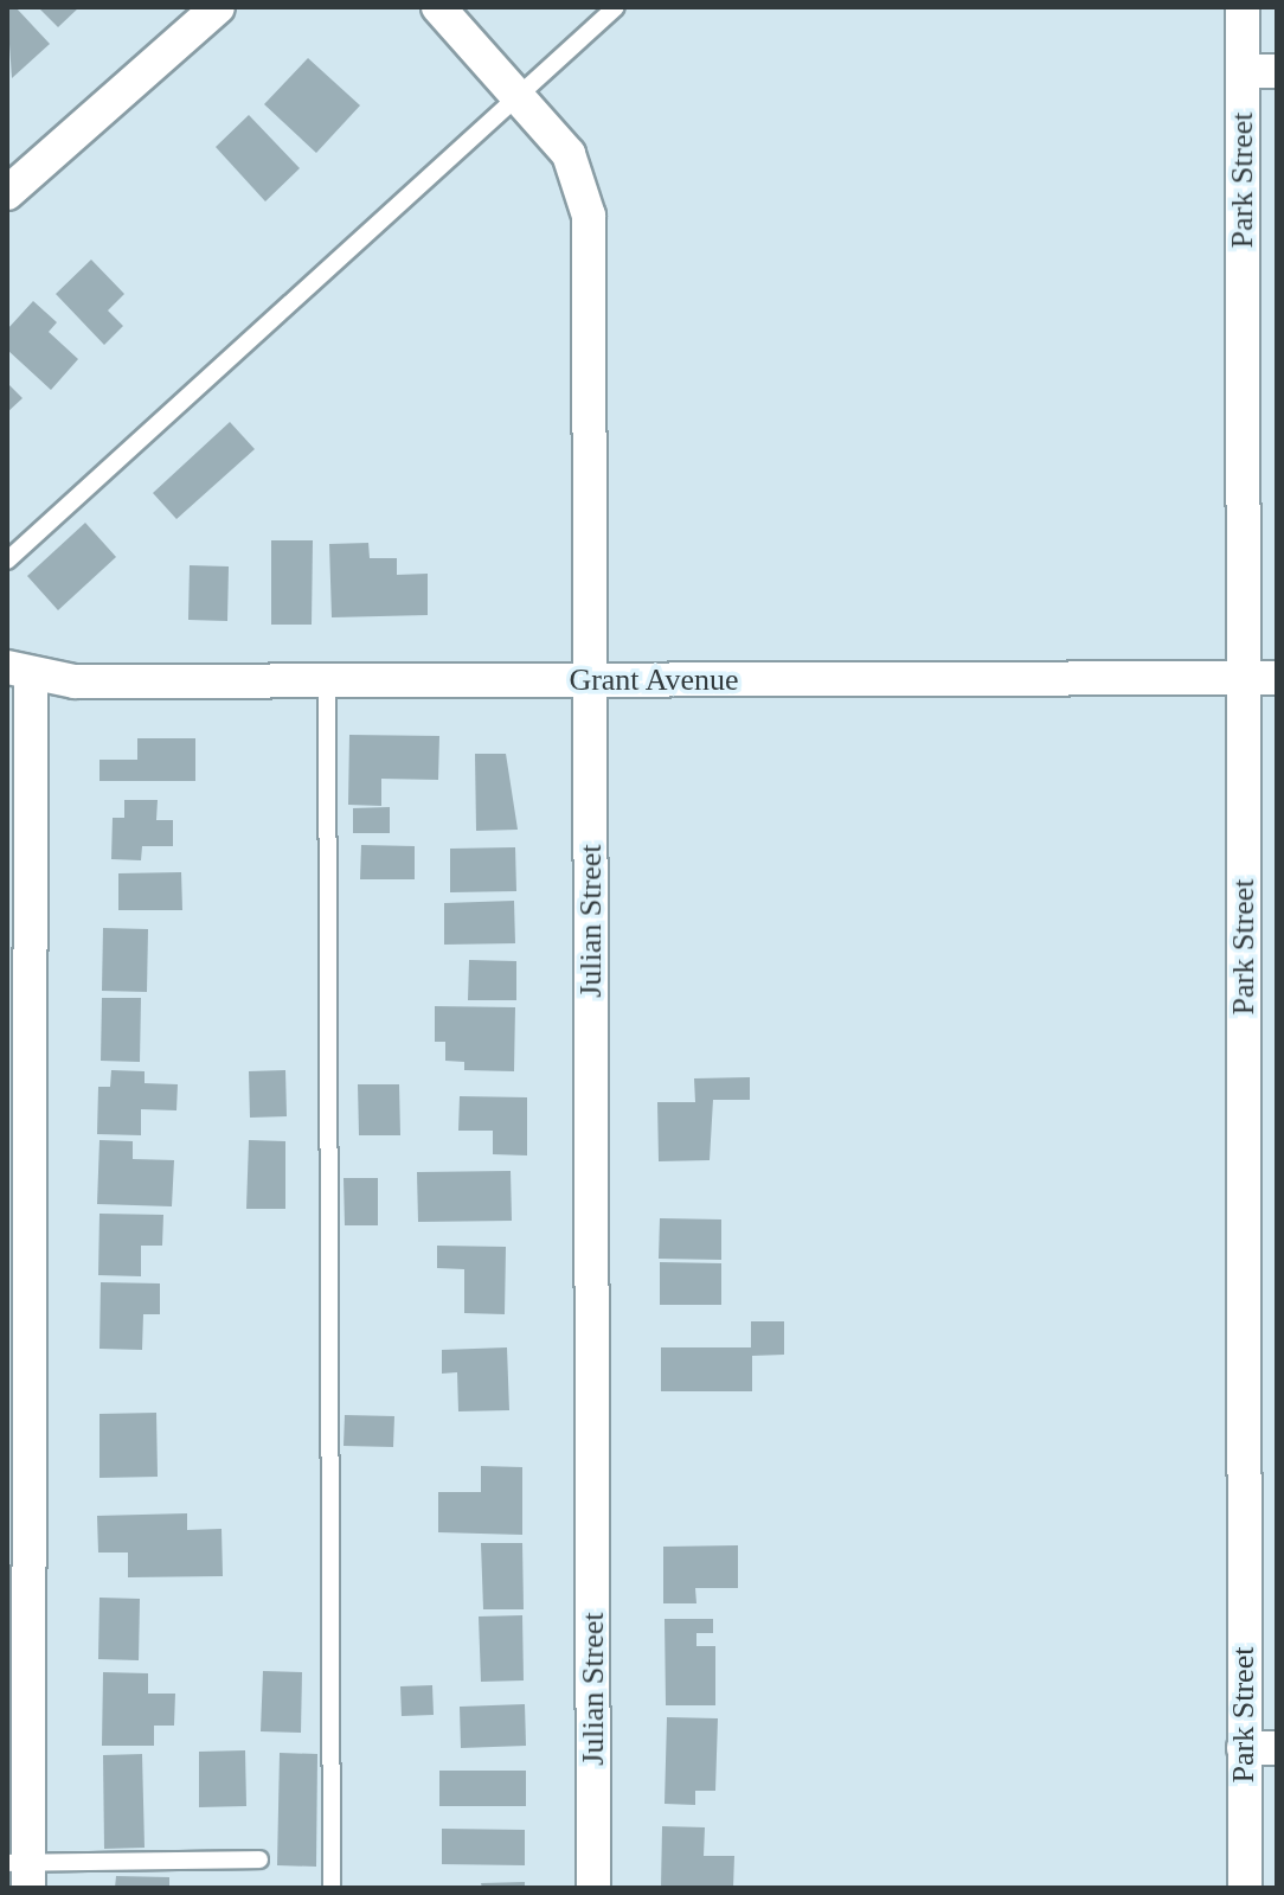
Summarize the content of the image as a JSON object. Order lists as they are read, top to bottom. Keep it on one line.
{"streets":{"street":["Park Street","Grant Avenue","Julian Street"]},"crossings":[["Park Street","Grant Avenue"],["Grant Avenue","Julian Street"]]}
